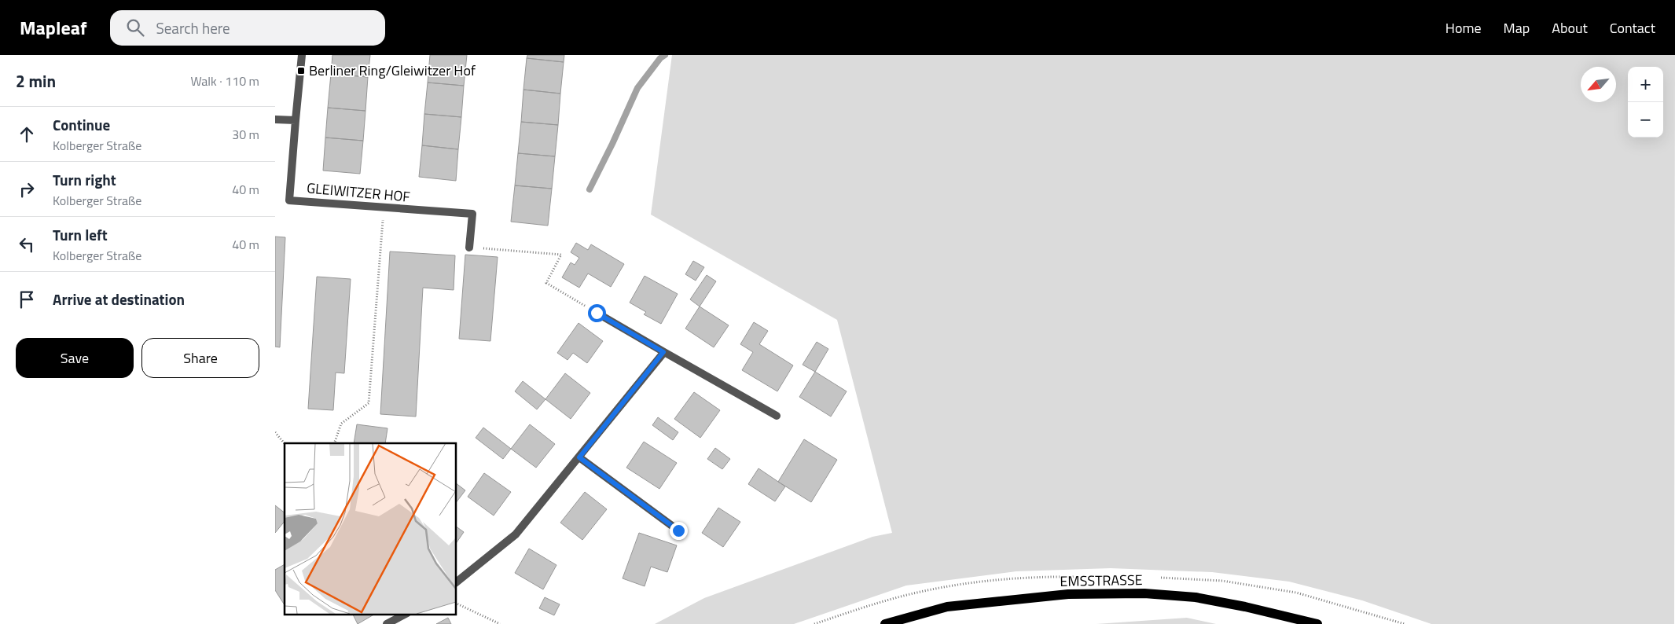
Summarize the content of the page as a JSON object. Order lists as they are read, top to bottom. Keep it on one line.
{"streets":{"main road":["EMSSTRASSE"],"street":["GLEIWITZER HOF"]},"places":{"transit":["Berliner Ring/Gleiwitzer Hof"]},"north":"bottom left","page":{"header":"Mapleaf","search":"Search here","nav":["Home","Map","About","Contact"],"heading":["2 min","Walk · 110 m"],"map_buttons":["+","−"],"list":[["Continue","Kolberger Straße","30 m"],["Turn right","Kolberger Straße","40 m"],["Turn left","Kolberger Straße","40 m"],"Arrive at destination"],"buttons":["Save","Share"]}}
